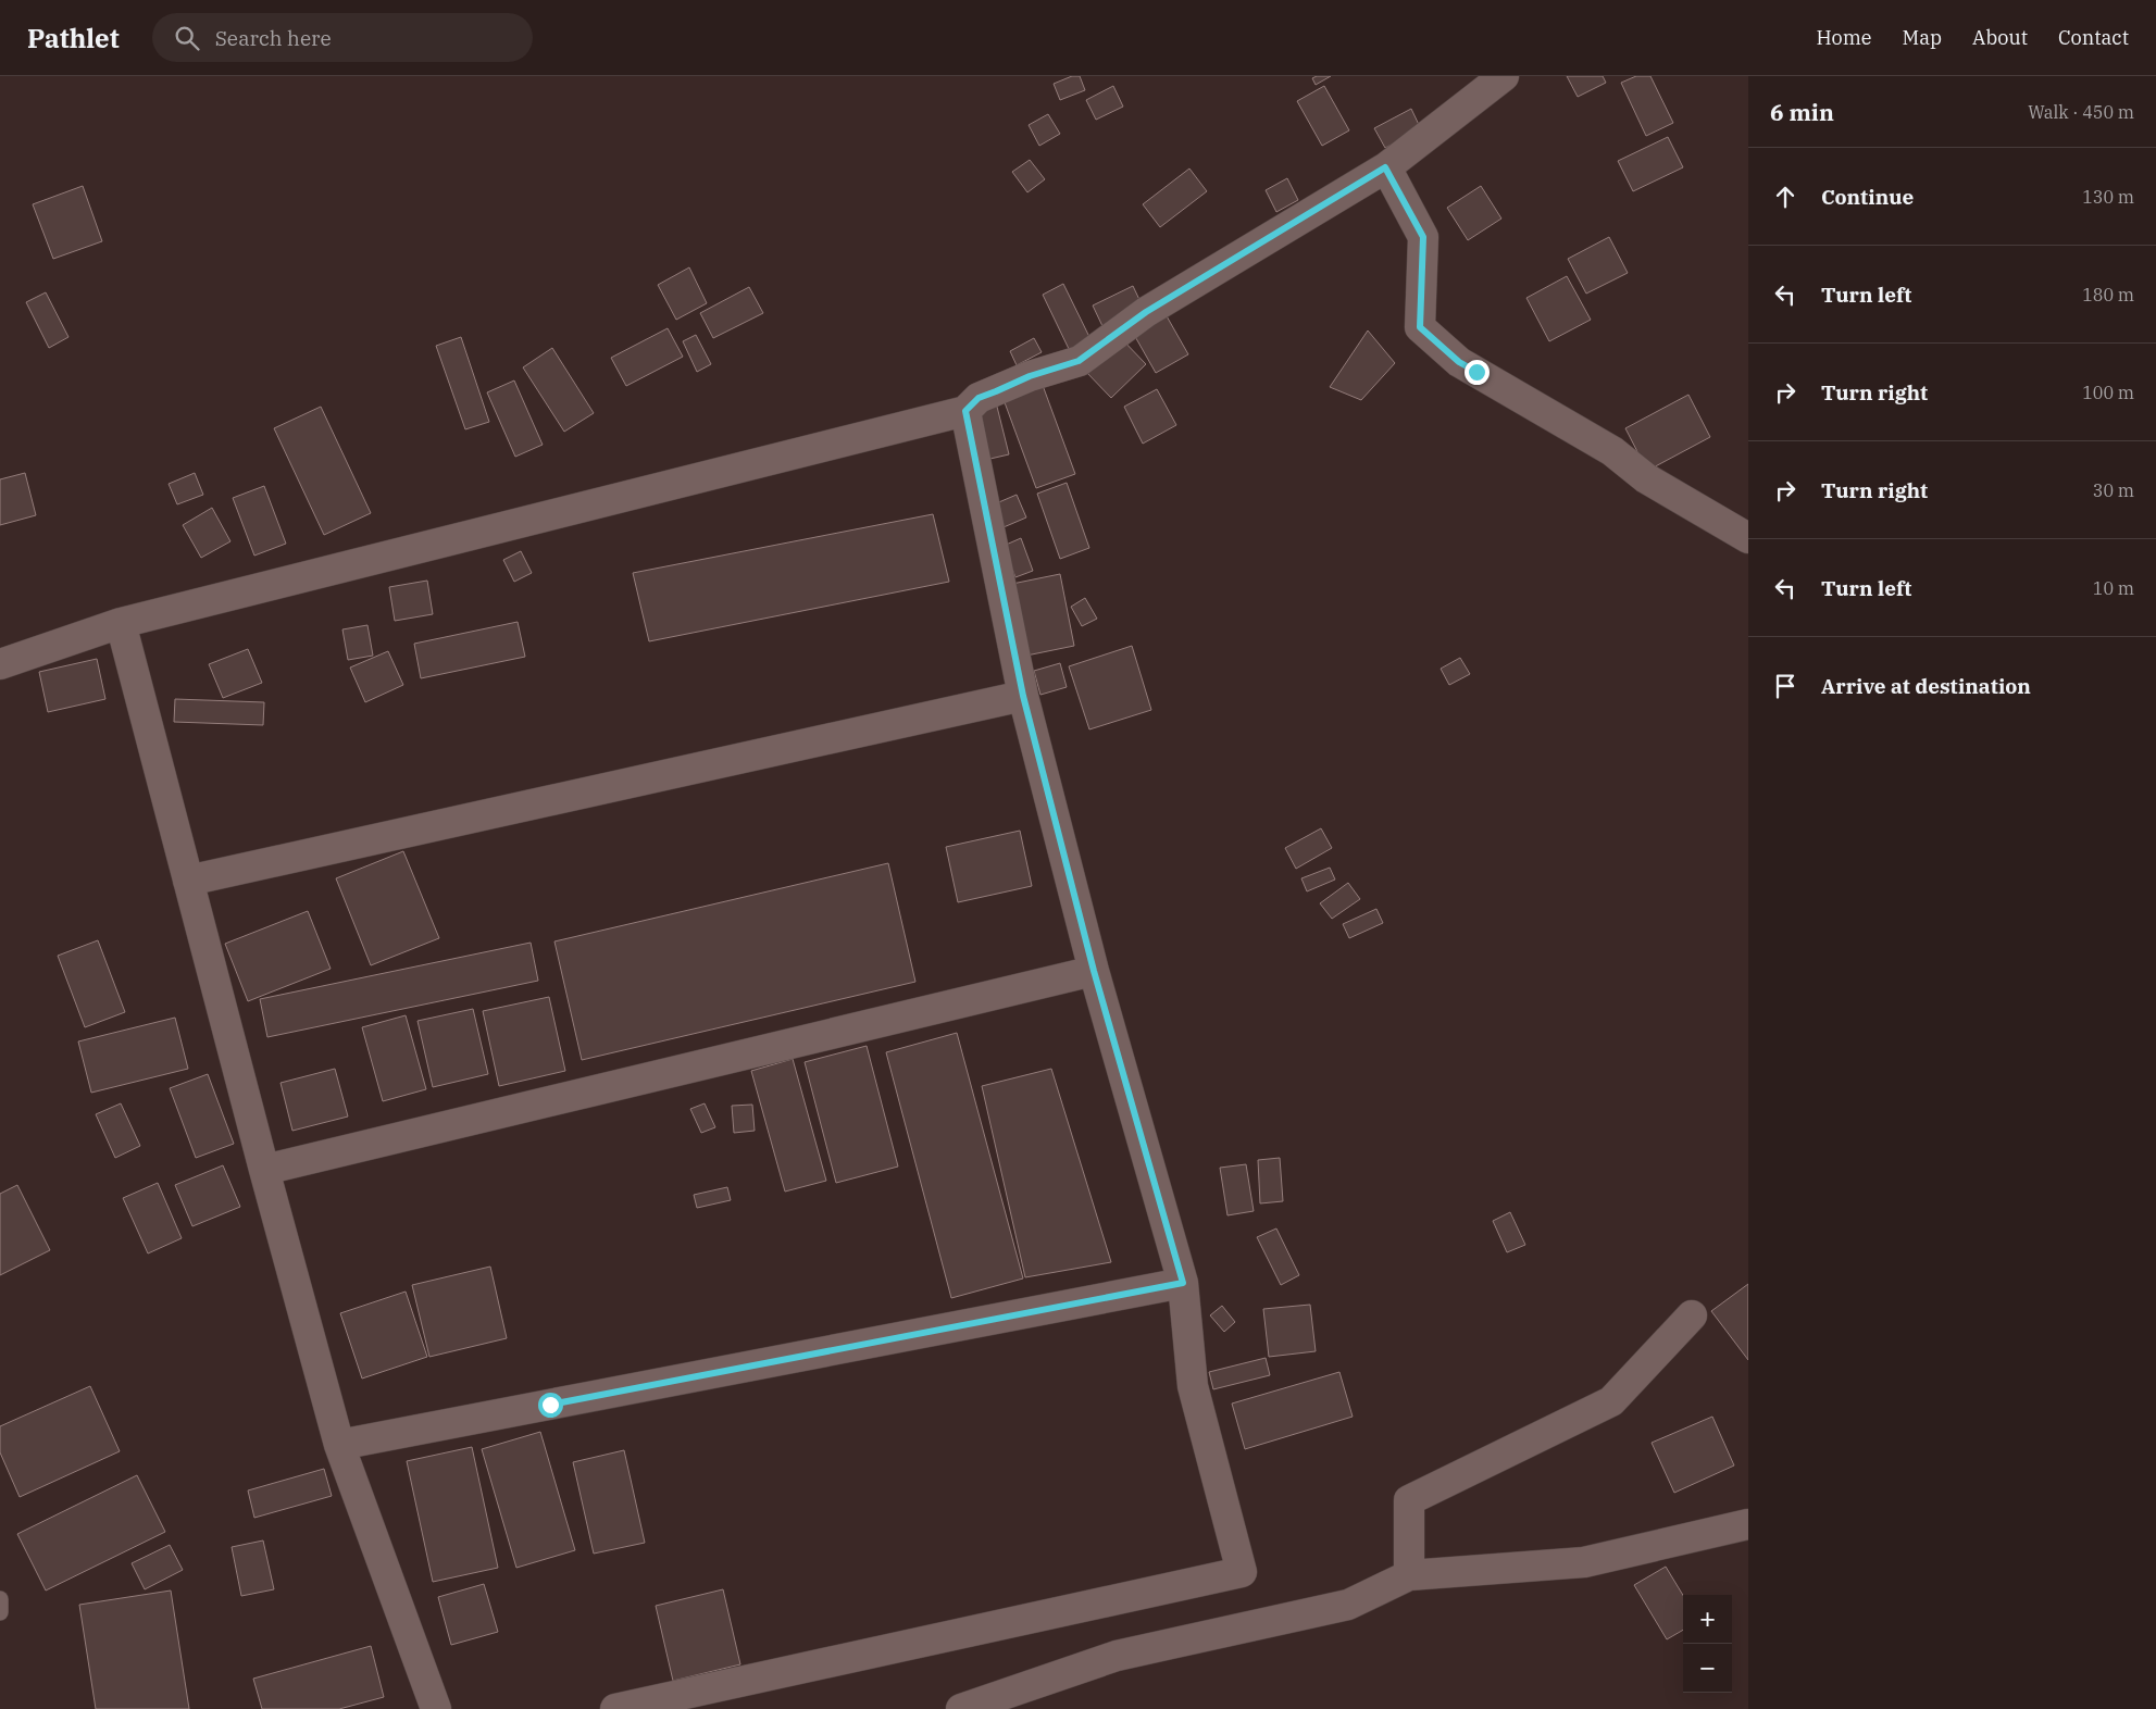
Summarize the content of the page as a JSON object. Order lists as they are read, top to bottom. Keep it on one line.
{"page":{"header":"Pathlet","search":"Search here","nav":["Home","Map","About","Contact"],"heading":["6 min","Walk · 450 m"],"list":[["Continue","130 m"],["Turn left","180 m"],["Turn right","100 m"],["Turn right","30 m"],["Turn left","10 m"],"Arrive at destination"],"map_buttons":["+","−"]}}
